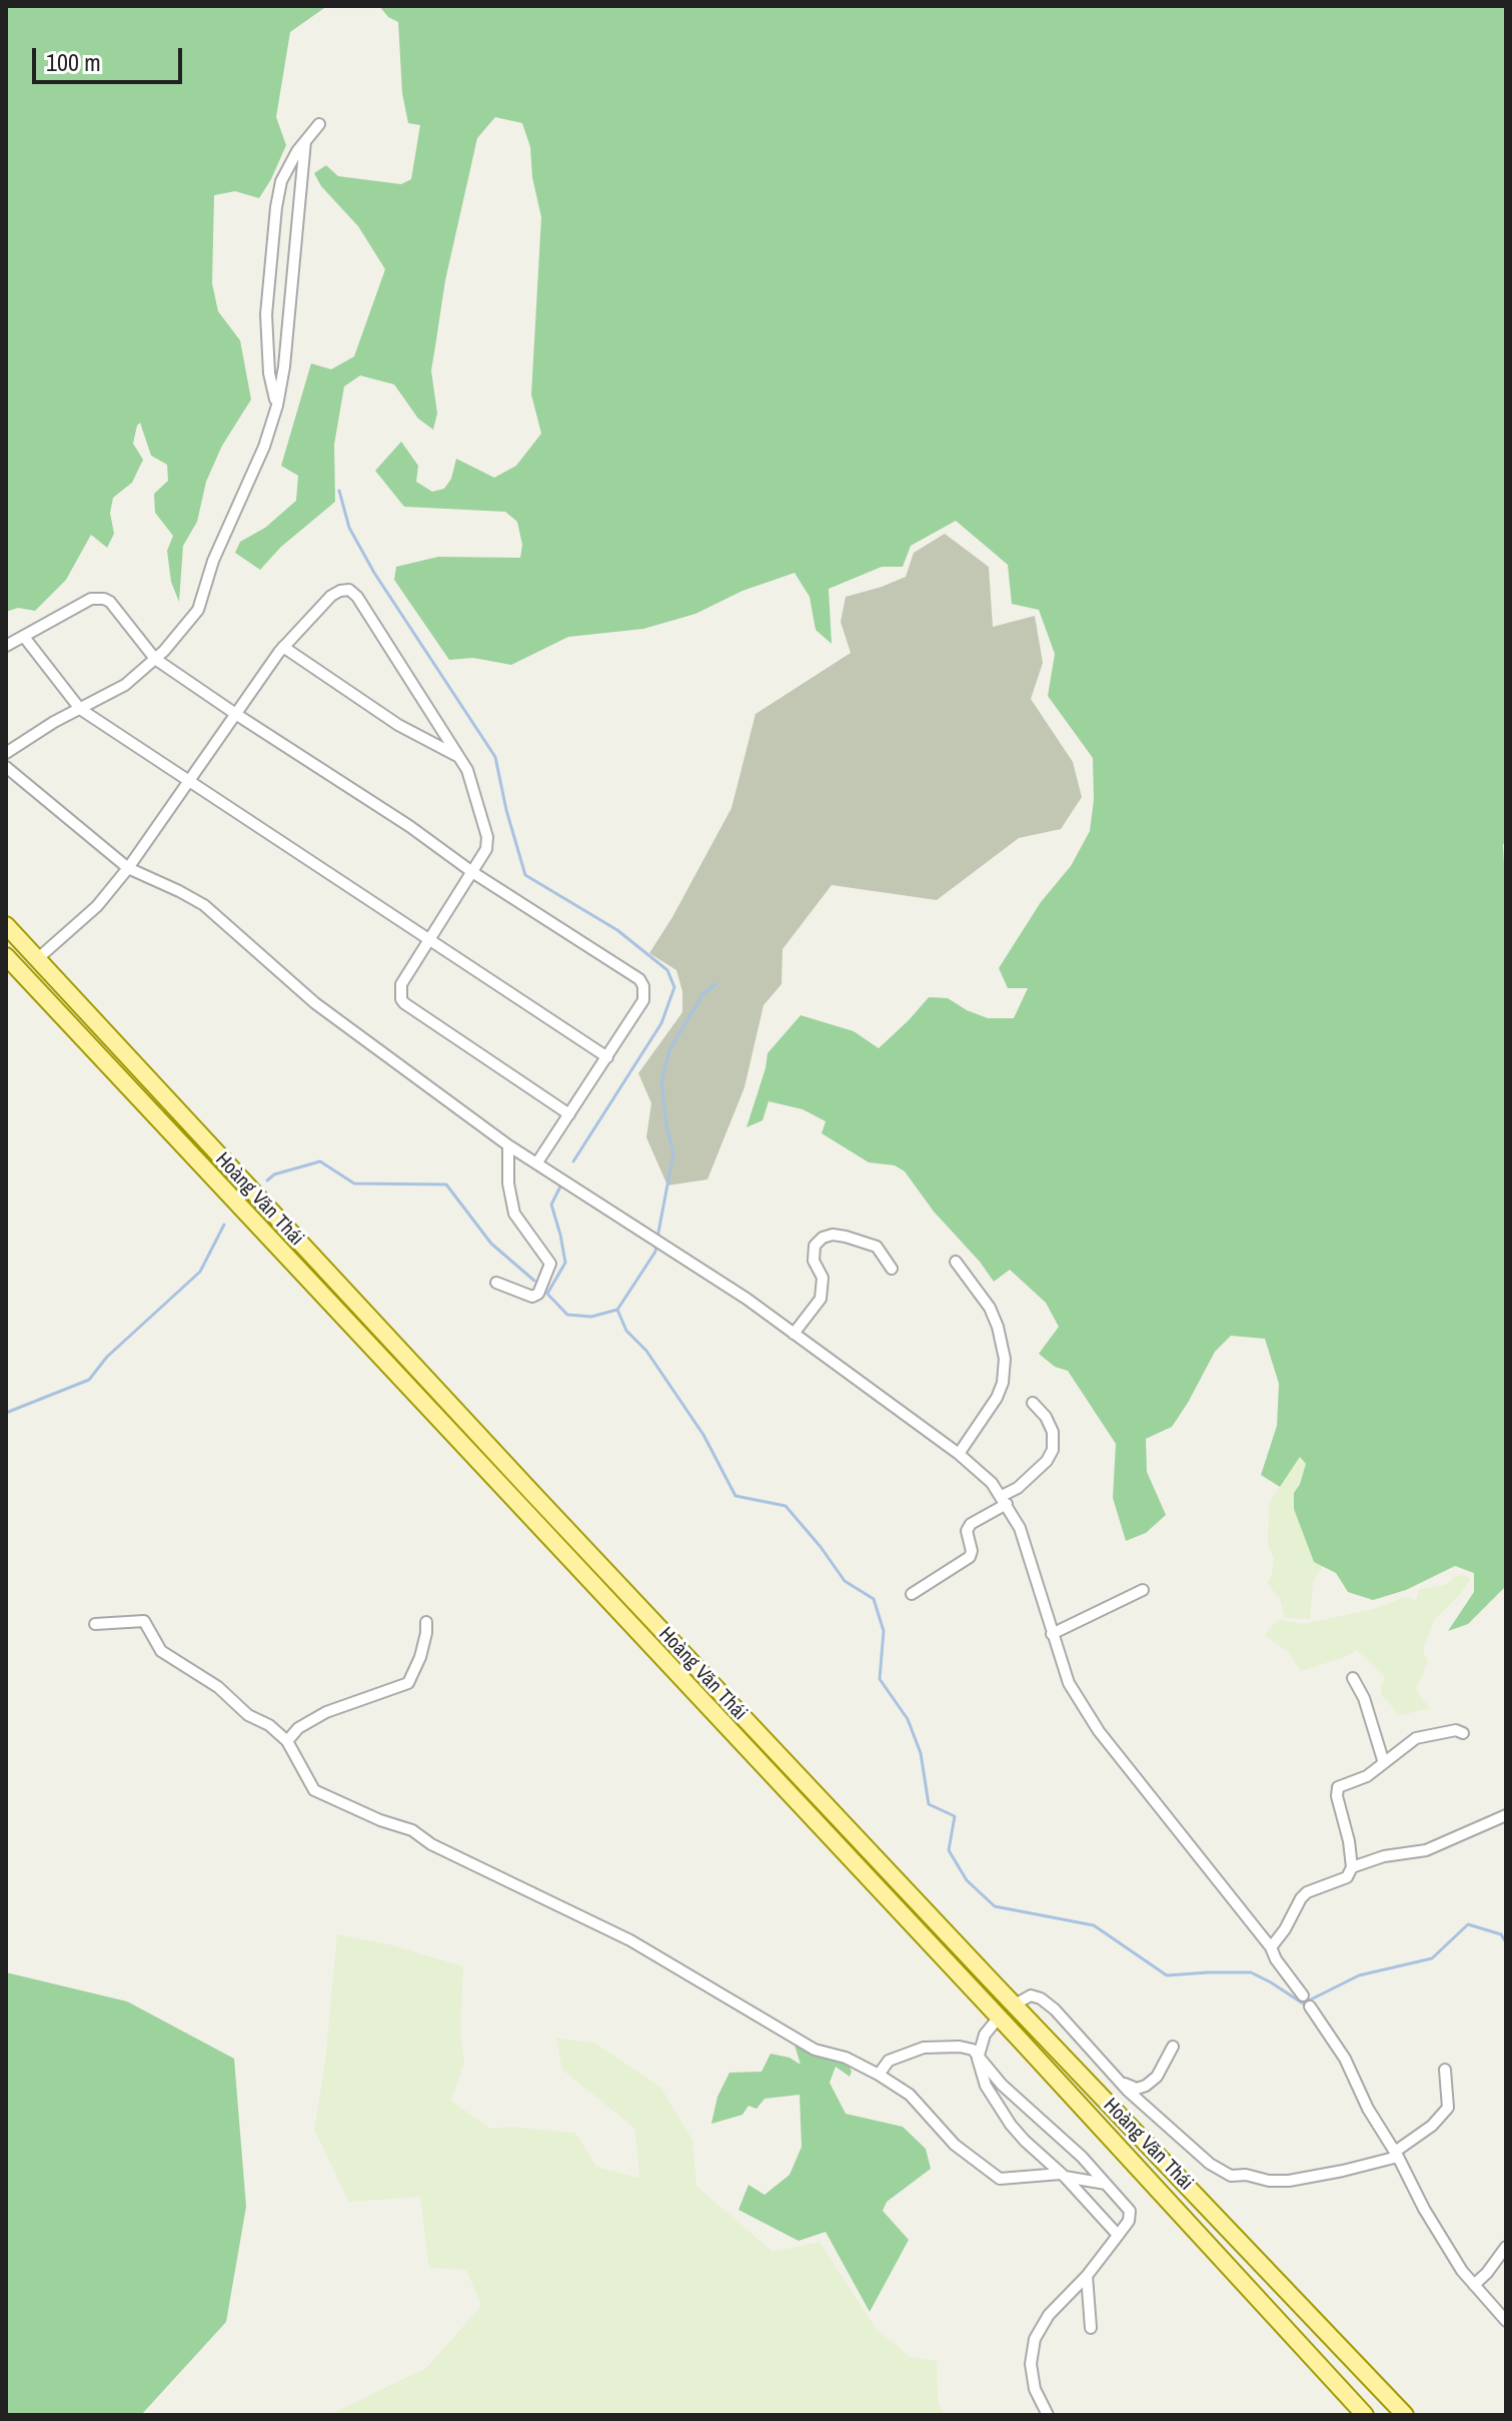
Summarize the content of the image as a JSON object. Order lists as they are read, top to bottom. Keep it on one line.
{"streets":{"main road":["Hoàng Văn Thái"]},"scale_bar":"100 m"}
